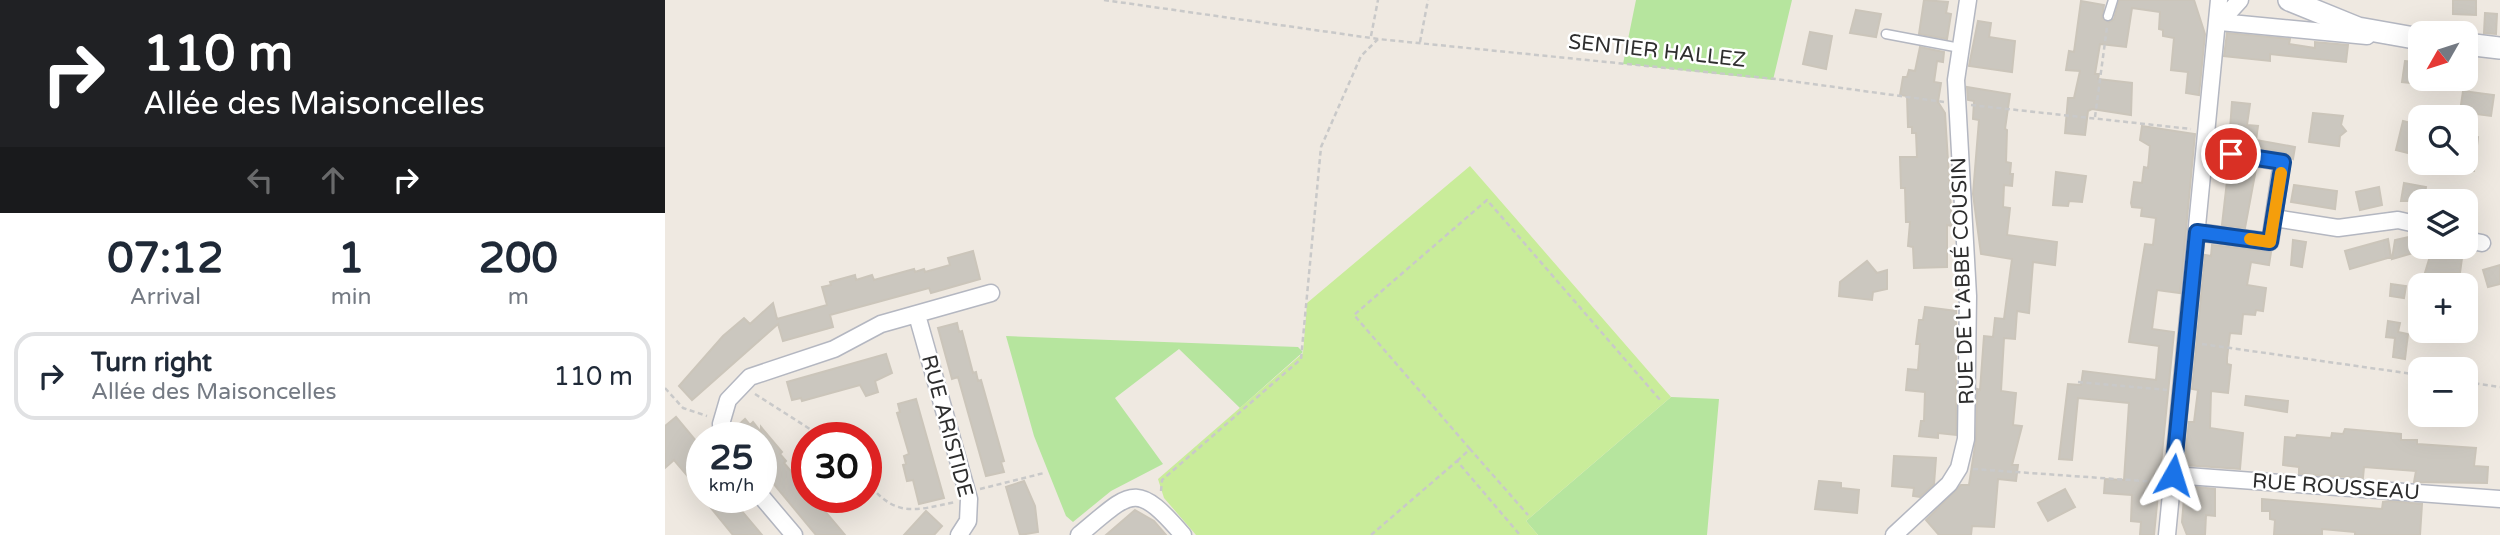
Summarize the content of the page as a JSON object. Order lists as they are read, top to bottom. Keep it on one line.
{"streets":{"street":["RUE DE L'ABBÉ COUSIN","RUE ARISTIDE","RUE ROUSSEAU"],"path":["SENTIER HALLEZ"]},"crossings":[["SENTIER HALLEZ","RUE DE L'ABBÉ COUSIN"]],"north":"bottom left","page":{"turn":["110 m","Allée des Maisoncelles"],"map_buttons":["+","−"],"eta":["07:12","Arrival","1","min","200","m"],"list":[{"name":"Turn right","note":"Allée des Maisoncelles","value":"110 m"}],"speed":"25 km/h","limit":"30"}}
